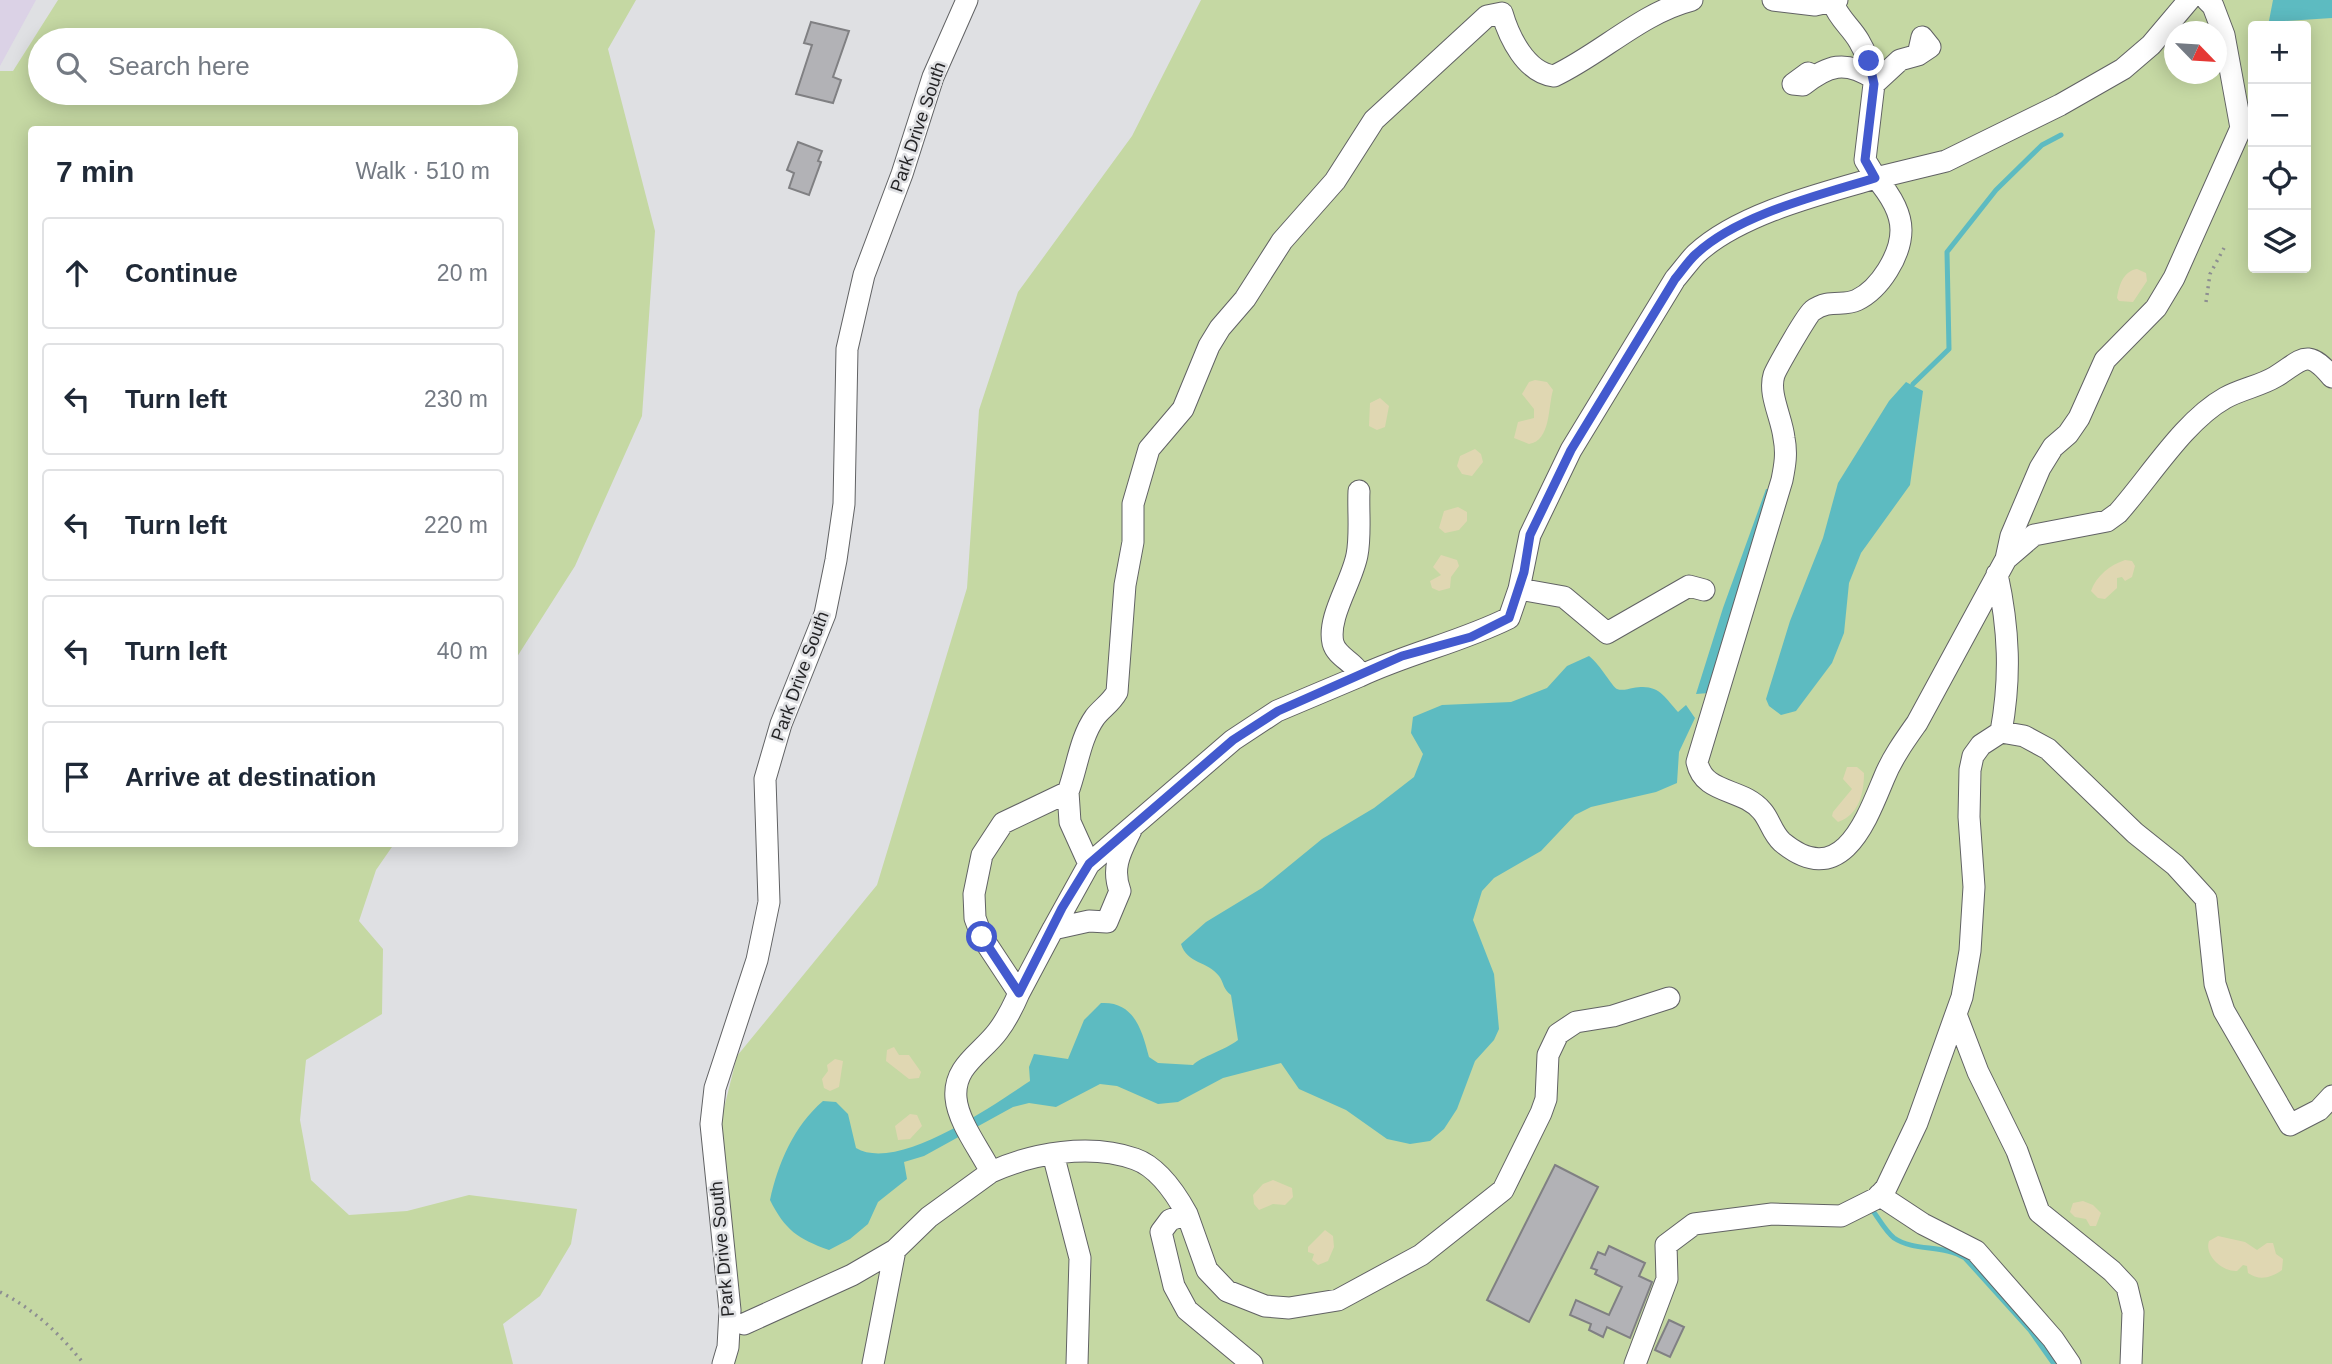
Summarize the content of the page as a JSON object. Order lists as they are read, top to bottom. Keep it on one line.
{"streets":{"street":["Park Drive South"]},"north":"bottom right","page":{"map_buttons":["+","−"],"search":"Search here","heading":["7 min","Walk · 510 m"],"list":[["Continue","20 m"],["Turn left","230 m"],["Turn left","220 m"],["Turn left","40 m"],"Arrive at destination"]}}
